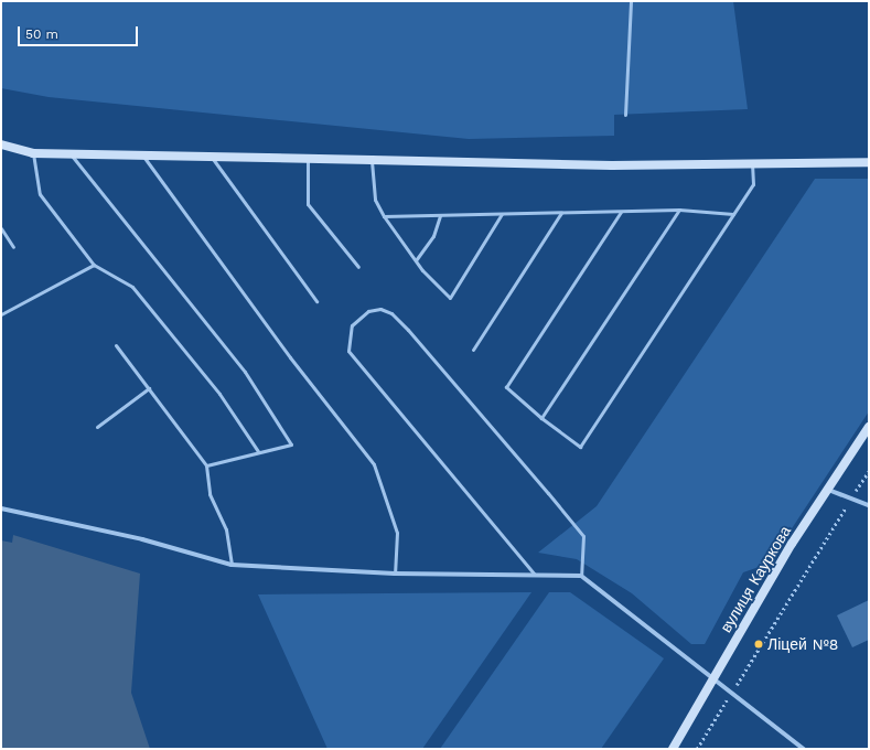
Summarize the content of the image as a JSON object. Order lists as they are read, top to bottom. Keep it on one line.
{"streets":{"street":["вулиця Кауркова"]},"places":["Ліцей №8"],"scale_bar":"50 m"}
